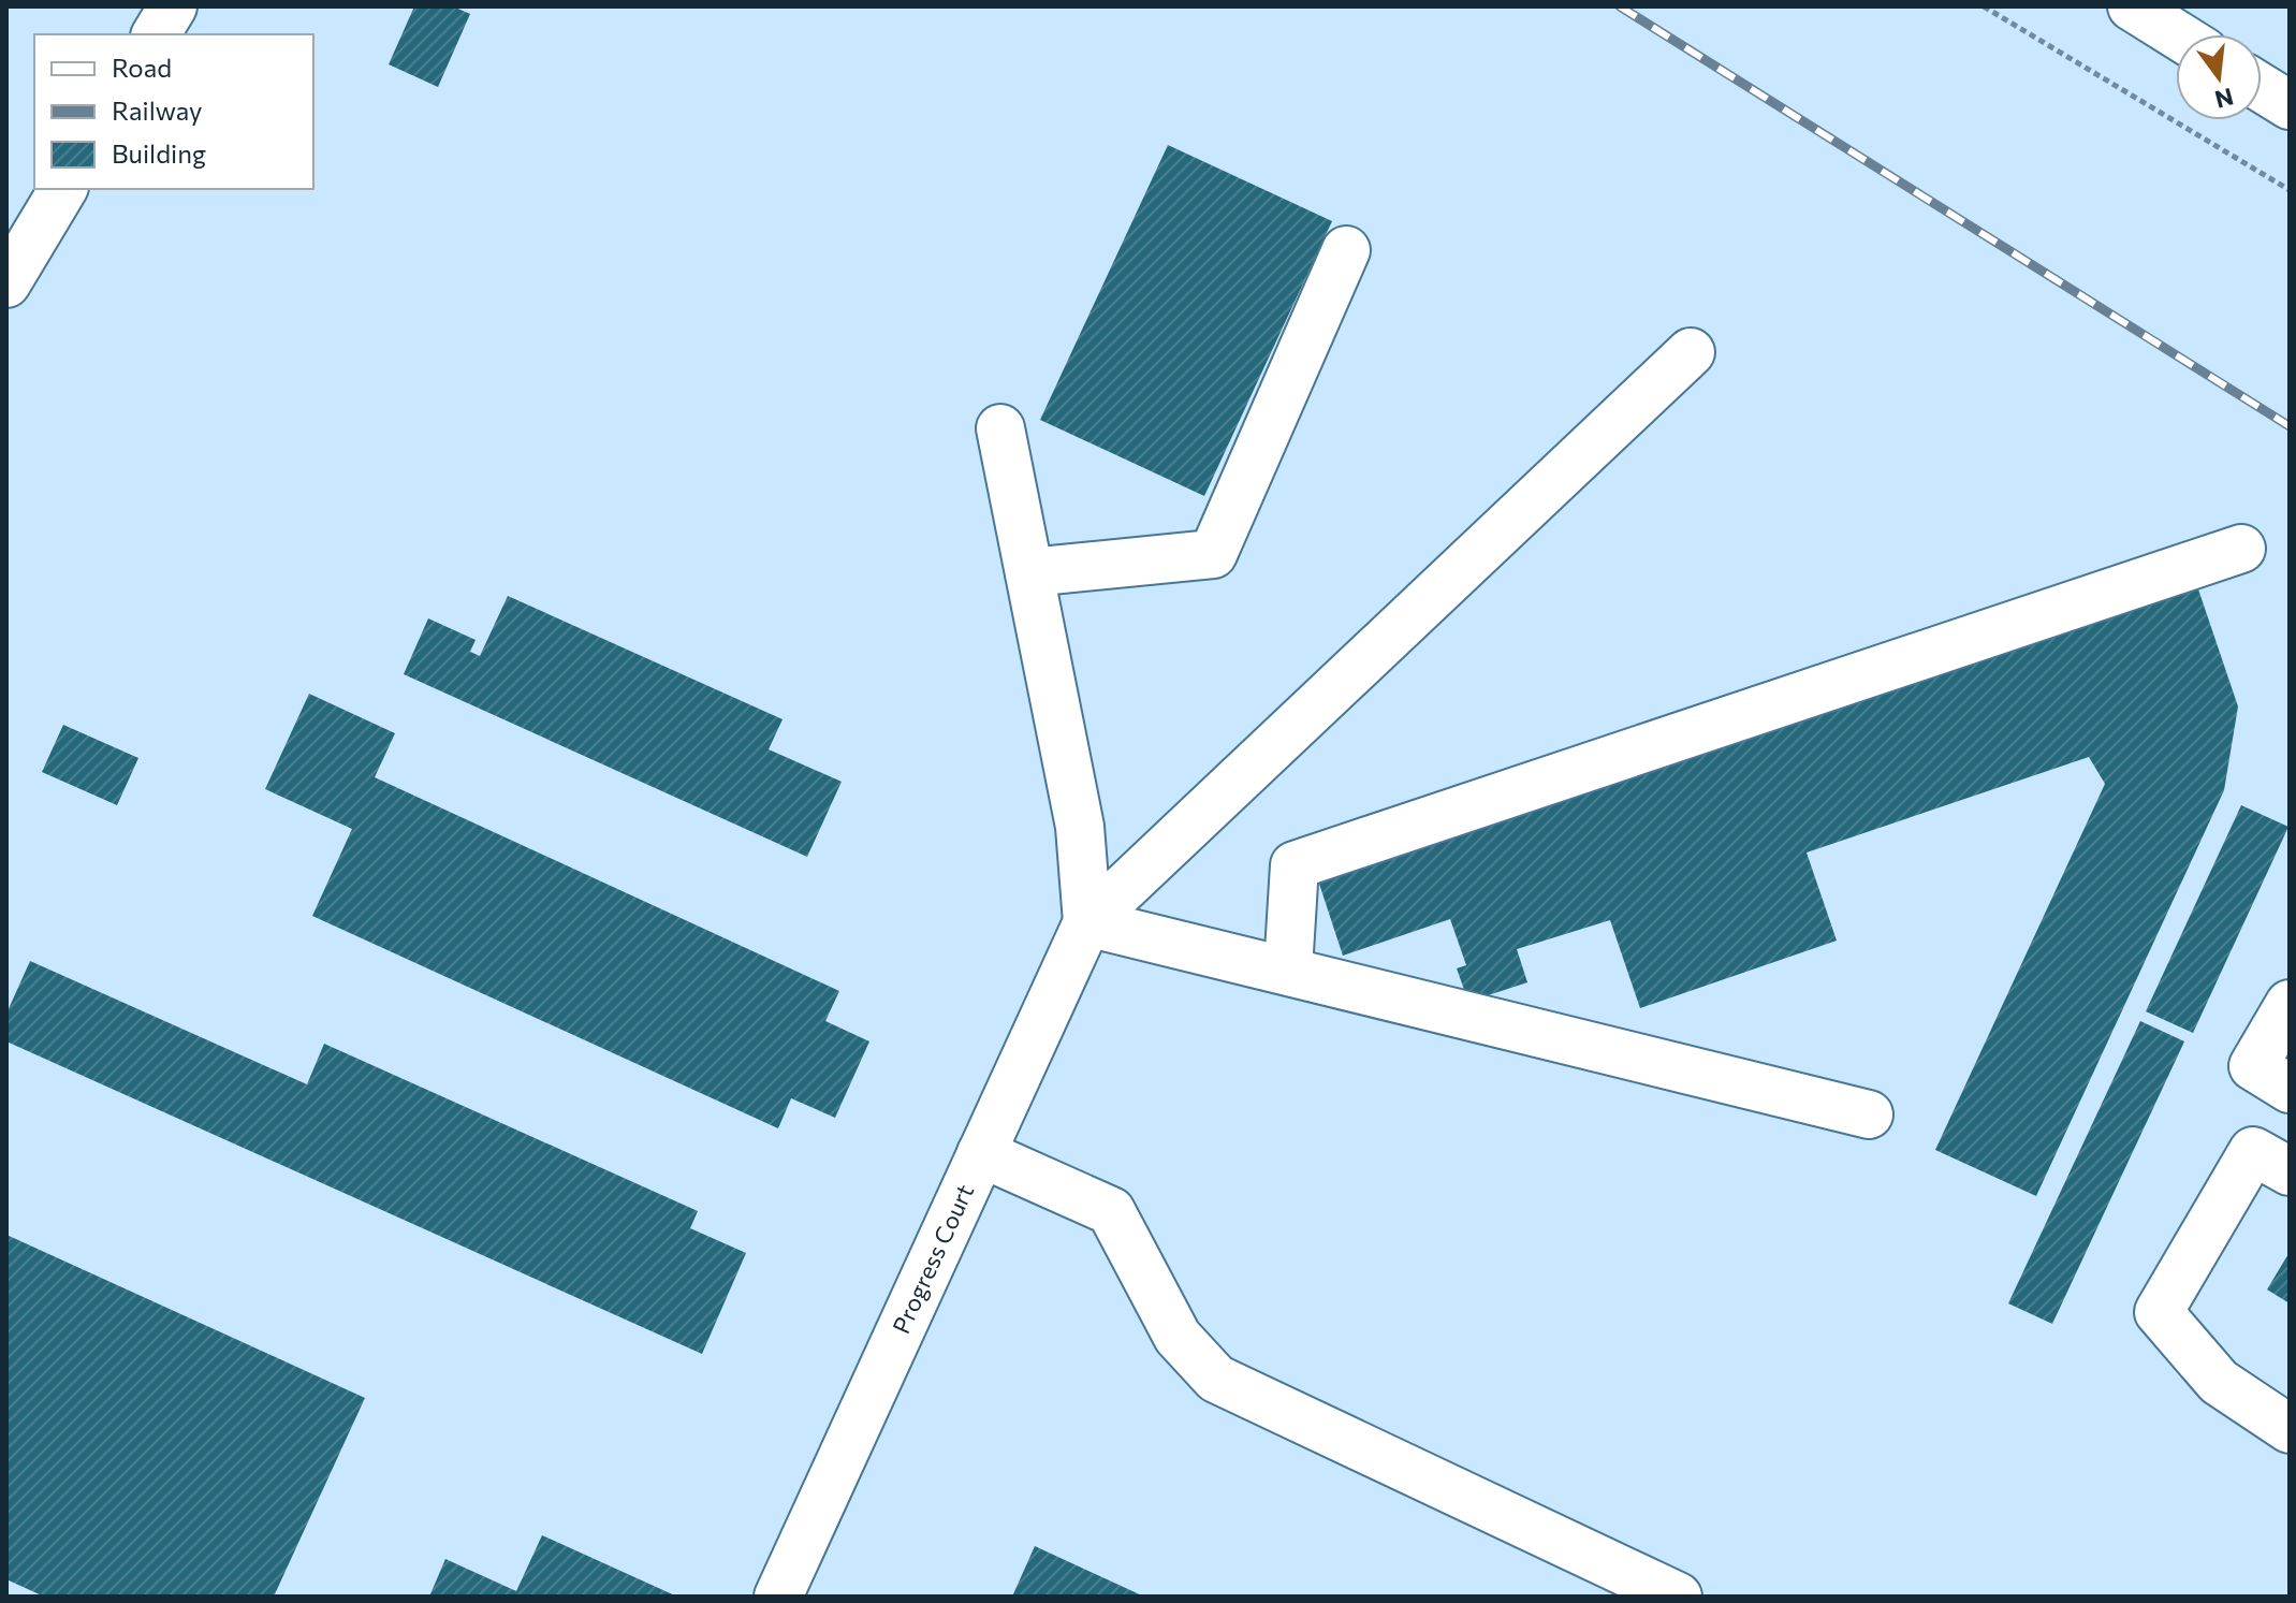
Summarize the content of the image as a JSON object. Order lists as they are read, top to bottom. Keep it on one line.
{"streets":{"street":["Progress Court"]},"legend":["Road","Railway","Building"],"north":"bottom"}
